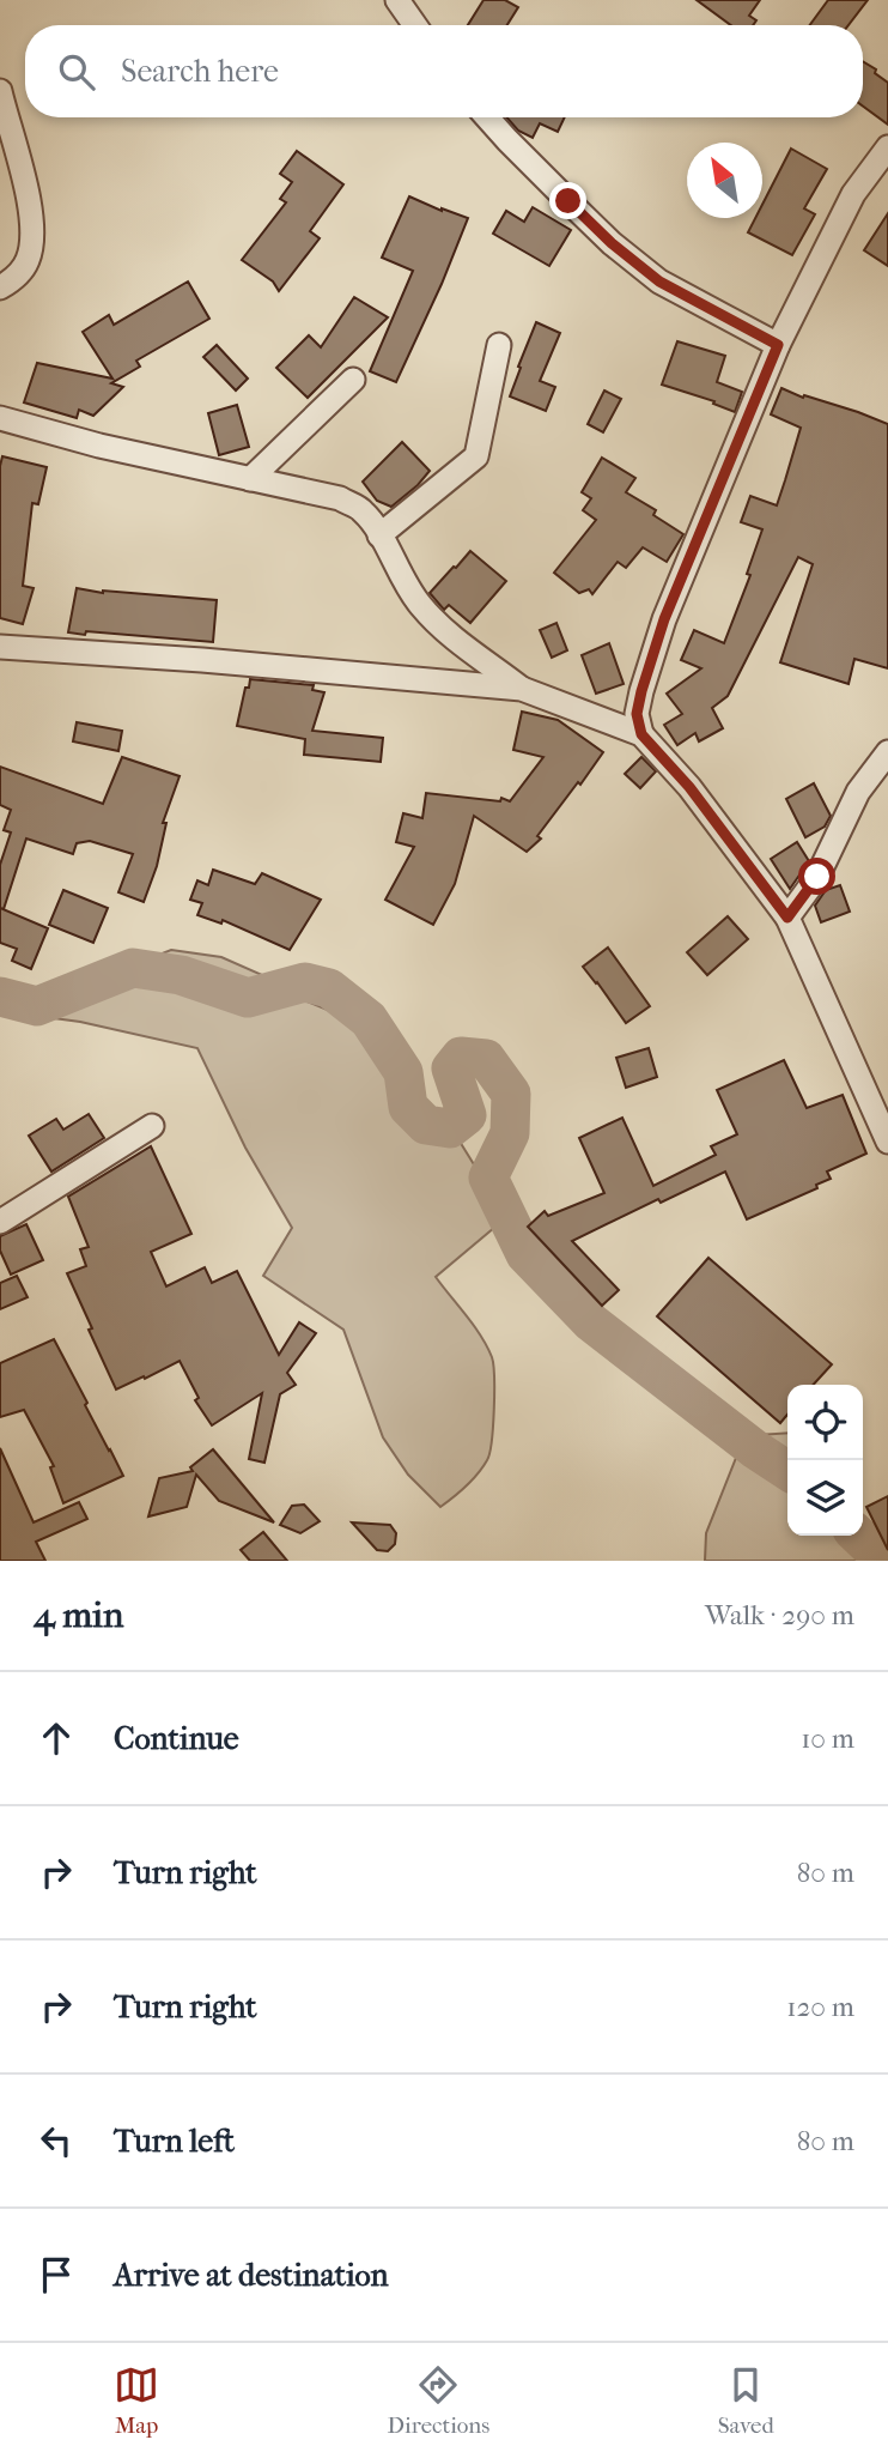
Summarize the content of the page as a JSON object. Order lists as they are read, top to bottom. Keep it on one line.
{"north":"top left","page":{"search":"Search here","heading":["4 min","Walk · 290 m"],"list":[["Continue","10 m"],["Turn right","80 m"],["Turn right","120 m"],["Turn left","80 m"],"Arrive at destination"],"nav":["Map","Directions","Saved"]}}
